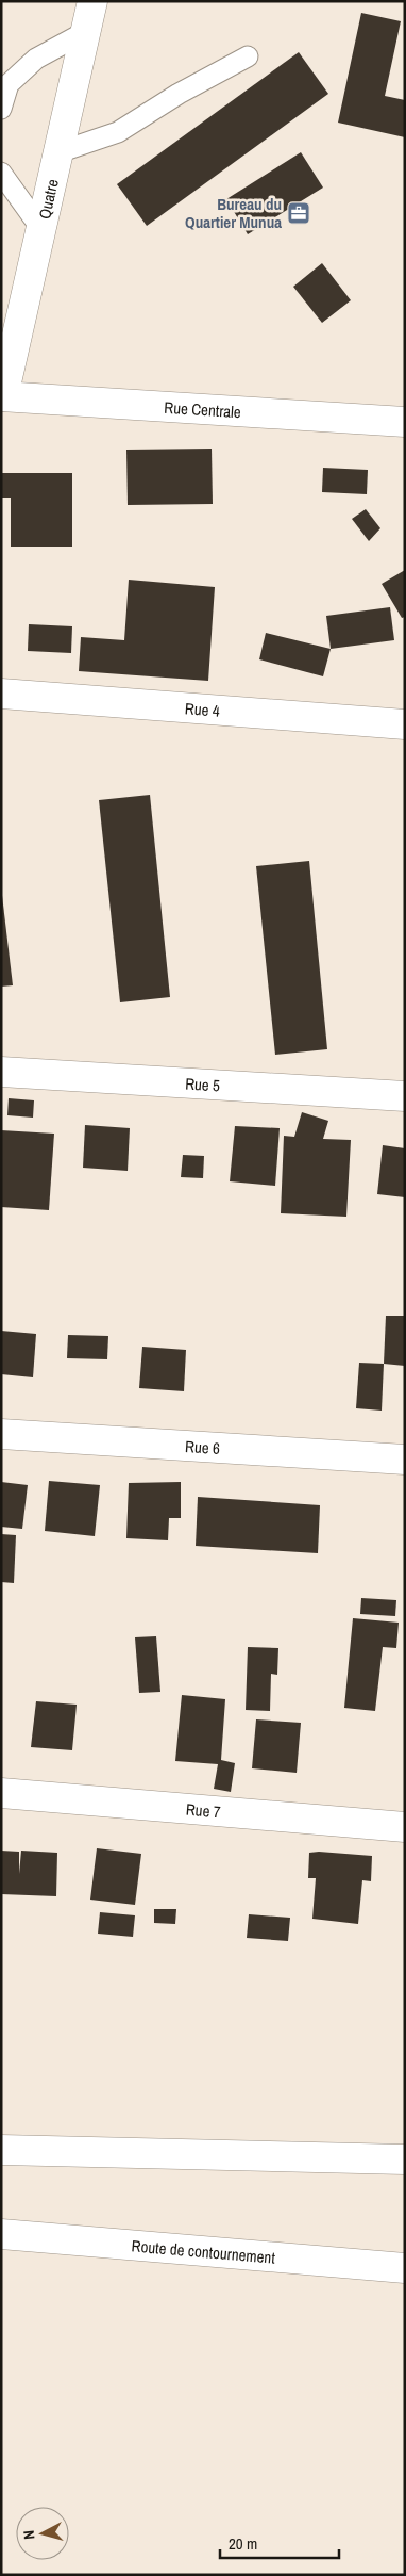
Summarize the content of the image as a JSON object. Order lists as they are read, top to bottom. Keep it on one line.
{"streets":{"street":["Quatre","Rue Centrale","Rue 4","Rue 5","Rue 6","Rue 7","Route de contournement"]},"crossings":[["Quatre","Rue Centrale"]],"places":{"office":["Bureau du Quartier Munua"]},"scale_bar":"20 m","north":"left"}
